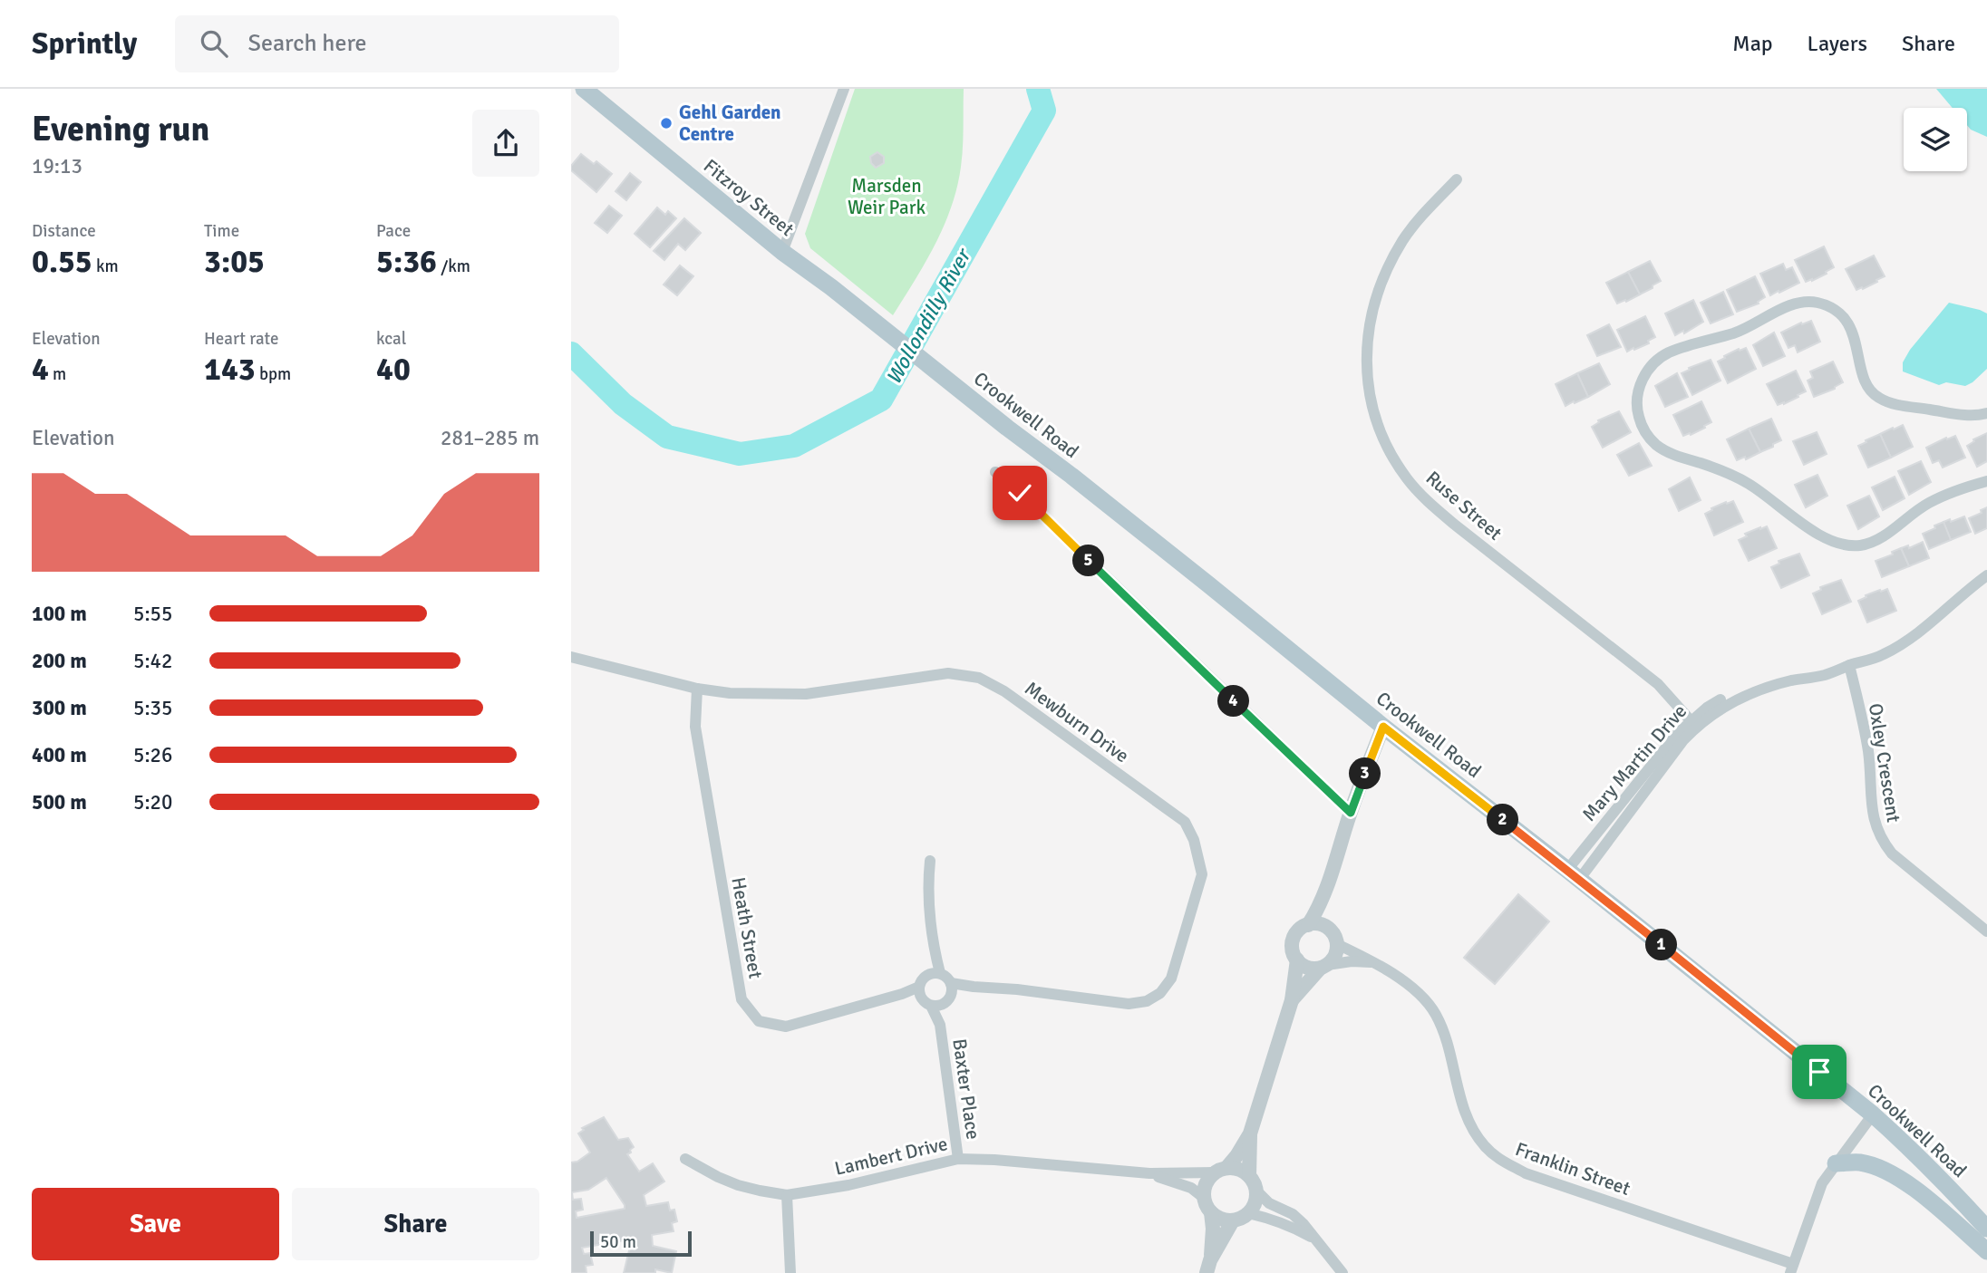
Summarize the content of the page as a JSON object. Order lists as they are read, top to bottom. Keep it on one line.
{"streets":{"main road":["Fitzroy Street","Crookwell Road"],"street":["Ruse Street","Mewburn Drive","Mary Martin Drive","Oxley Crescent","Heath Street","Baxter Place","Lambert Drive","Franklin Street"]},"crossings":[["Fitzroy Street","Crookwell Road"],["Crookwell Road","Mary Martin Drive"],["Ruse Street","Mary Martin Drive"],["Mewburn Drive","Heath Street"],["Mewburn Drive","Baxter Place"],["Mary Martin Drive","Oxley Crescent"],["Heath Street","Baxter Place"],["Baxter Place","Lambert Drive"]],"water":["Wollondilly River"],"parks":["Marsden Weir Park"],"places":["Gehl Garden Centre"],"scale_bar":"50 m","page":{"header":"Sprintly","search":"Search here","nav":["Map","Layers","Share"],"heading":["Evening run","19:13"],"stats":[["Distance","0.55 km"],["Time","3:05"],["Pace","5:36 /km"],["Elevation","4 m"],["Heart rate","143 bpm"],["kcal","40"]],"chart":["Elevation","281–285 m"],"pins":["5","4","3","2","1"],"list":[{"name":"100 m","note":"5:55"},{"name":"200 m","note":"5:42"},{"name":"300 m","note":"5:35"},{"name":"400 m","note":"5:26"},{"name":"500 m","note":"5:20"}],"buttons":["Save","Share"],"scale":"50 m"}}
